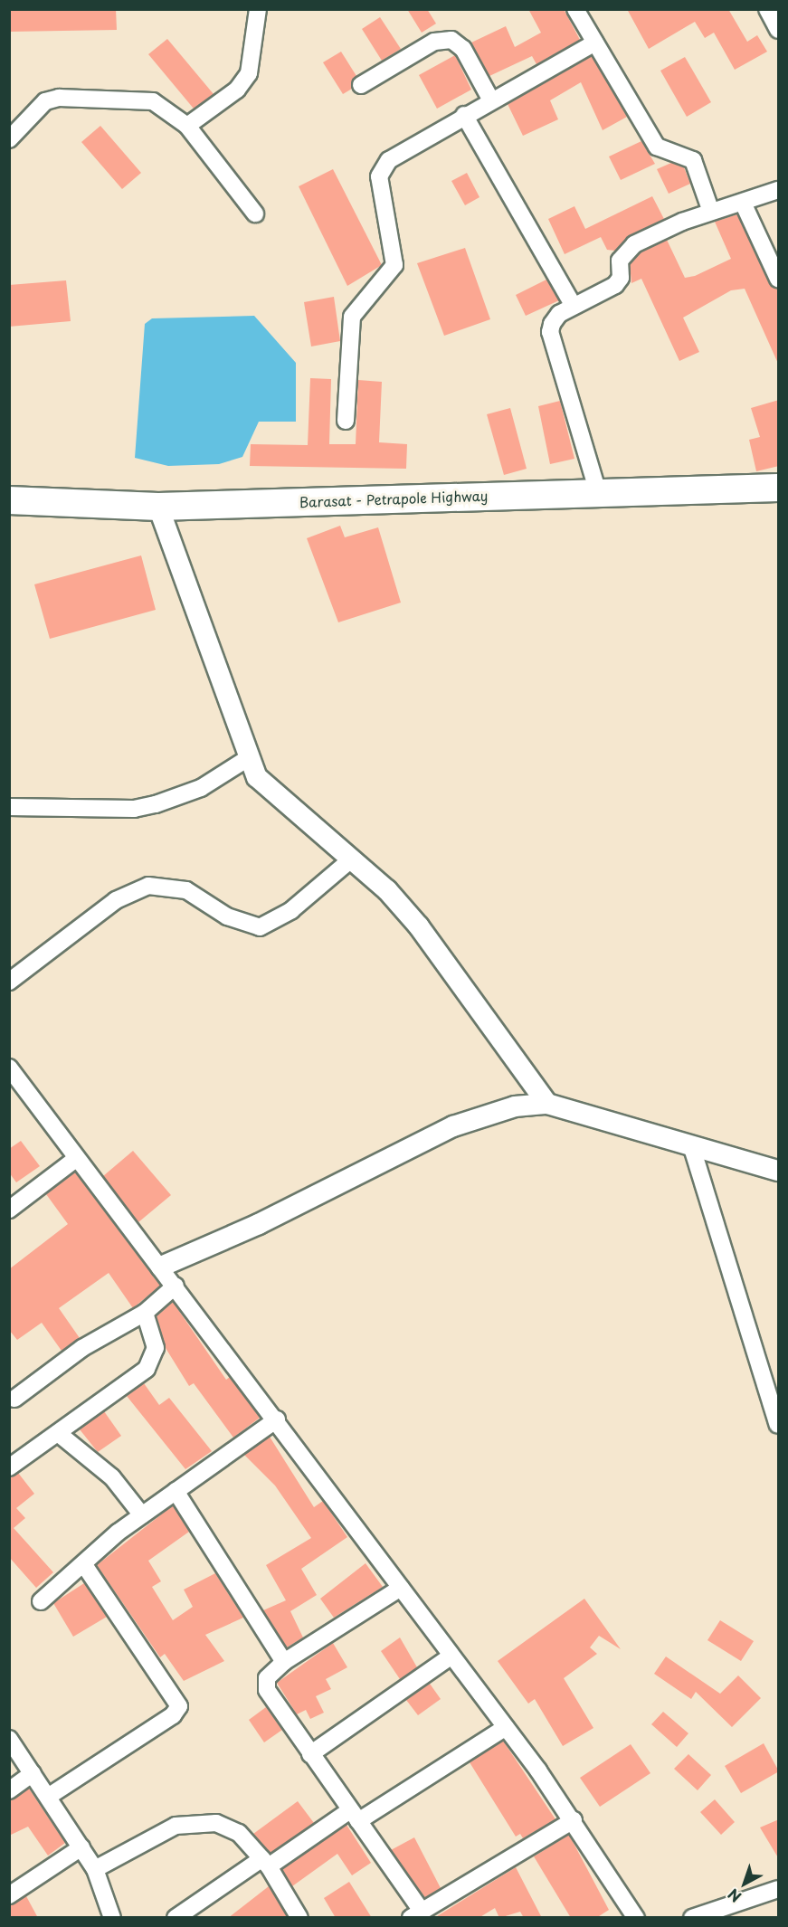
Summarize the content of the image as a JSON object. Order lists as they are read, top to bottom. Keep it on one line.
{"streets":{"highway":["Barasat - Petrapole Highway"]},"north":"bottom left"}
